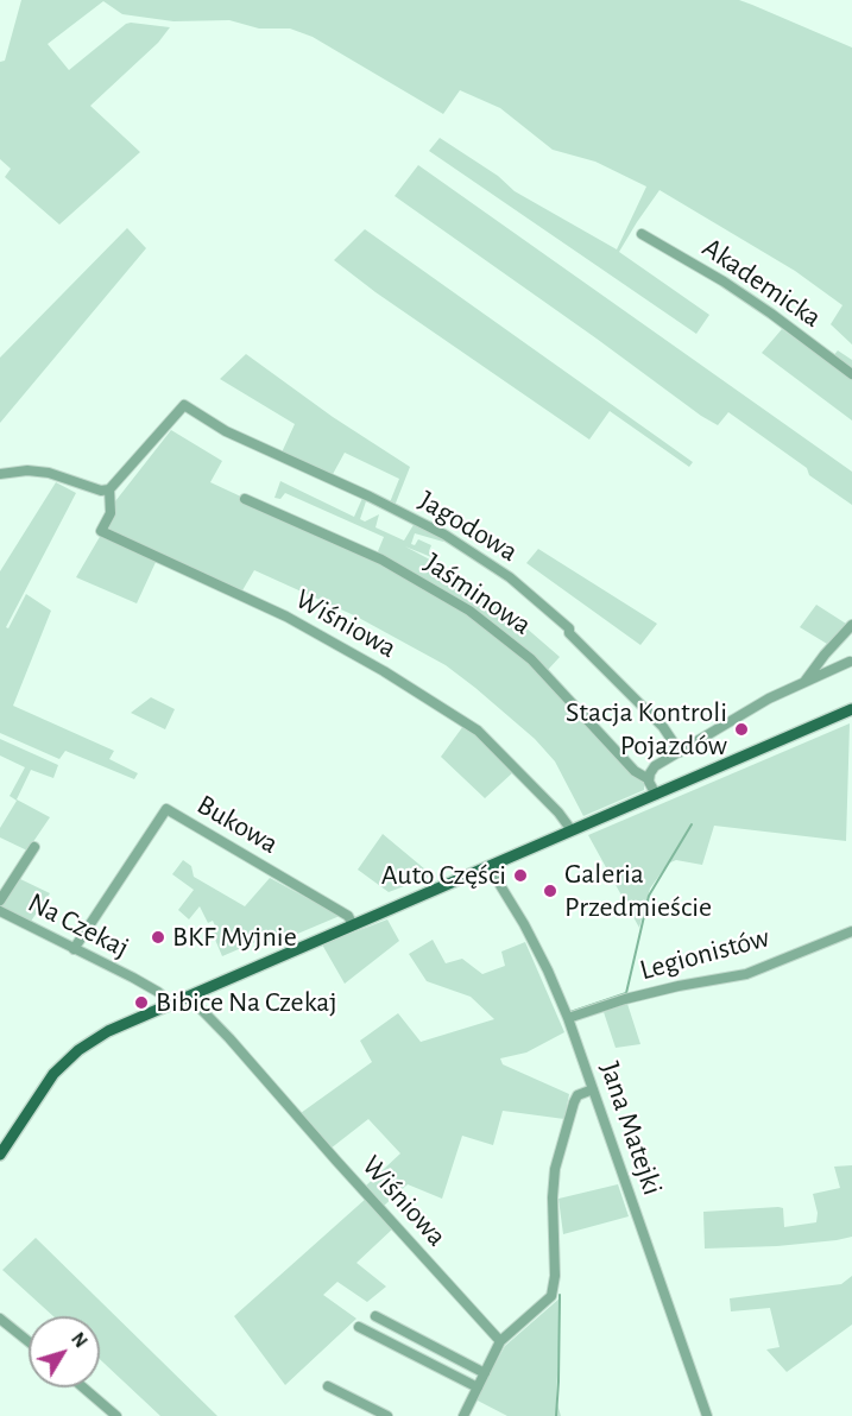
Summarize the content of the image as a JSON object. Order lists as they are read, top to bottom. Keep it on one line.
{"streets":{"street":["Akademicka","Jagodowa","Jaśminowa","Wiśniowa","Bukowa","Na Czekaj","Legionistów","Jana Matejki"]},"crossings":[["Jagodowa","Wiśniowa"],["Bukowa","Na Czekaj"],["Legionistów","Jana Matejki"]],"places":["Stacja Kontroli Pojazdów","Auto Części","Galeria Przedmieście","BKF Myjnie","Bibice Na Czekaj"],"north":"top right"}
